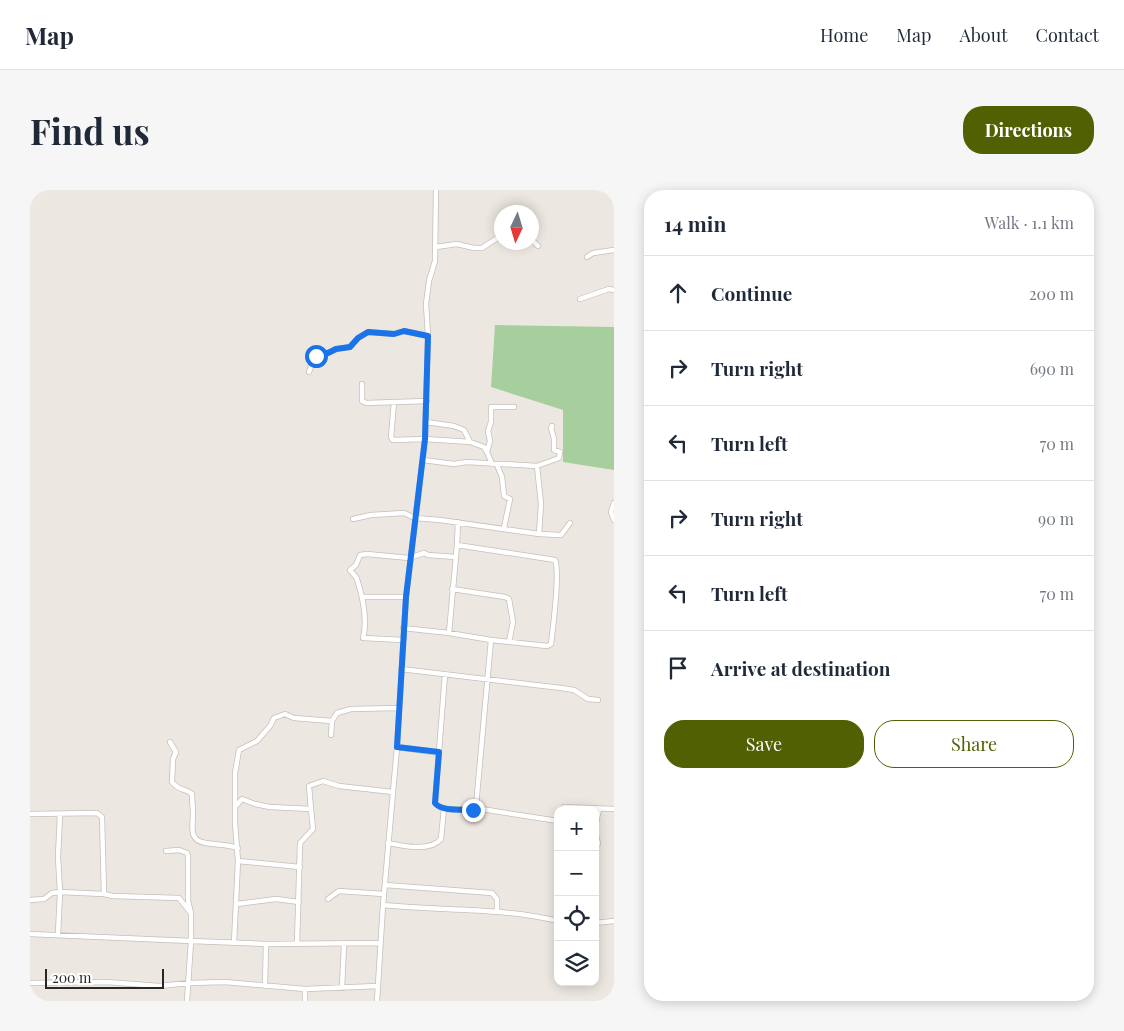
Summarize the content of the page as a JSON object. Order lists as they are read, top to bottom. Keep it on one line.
{"scale_bar":"200 m","north":"bottom","page":{"header":"Map","nav":["Home","Map","About","Contact"],"buttons":["Directions",["Save","Share"]],"title":"Find us","heading":["14 min","Walk · 1.1 km"],"list":[["Continue","200 m"],["Turn right","690 m"],["Turn left","70 m"],["Turn right","90 m"],["Turn left","70 m"],"Arrive at destination"],"map_buttons":["+","−"],"scale":"200 m"}}
